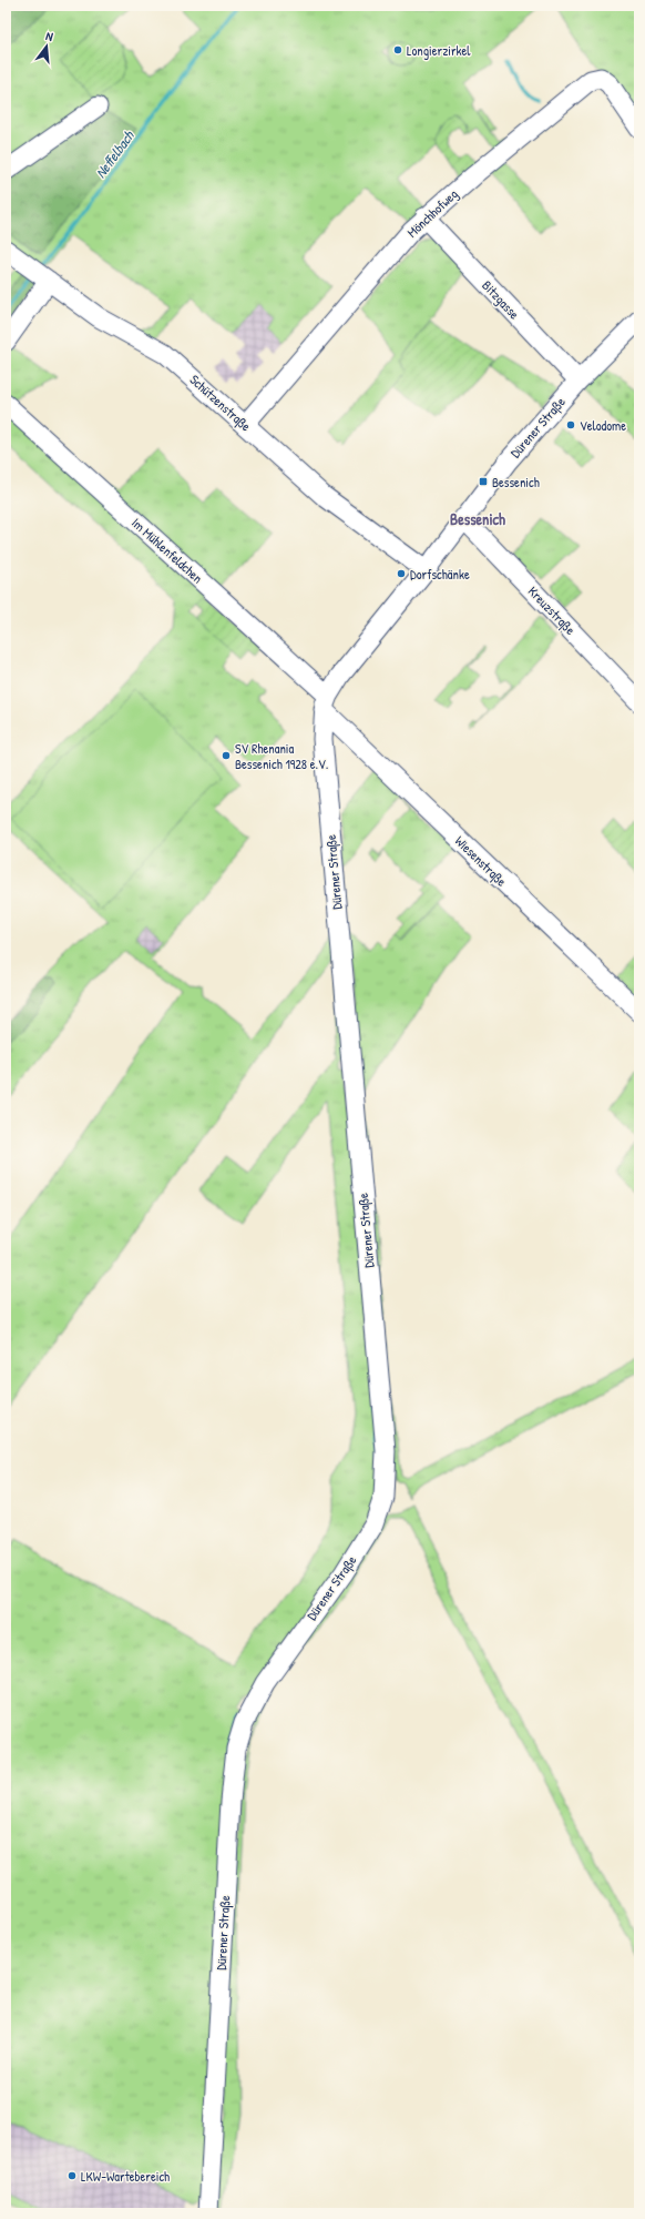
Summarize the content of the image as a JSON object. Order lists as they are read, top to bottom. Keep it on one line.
{"streets":{"street":["Mönchhofweg","Bitzgasse","Schützenstraße","Dürener Straße","Im Mühlenfeldchen","Kreuzstraße","Wiesenstraße"]},"crossings":[["Mönchhofweg","Bitzgasse"],["Mönchhofweg","Schützenstraße"],["Bitzgasse","Dürener Straße"],["Schützenstraße","Dürener Straße"],["Dürener Straße","Im Mühlenfeldchen"],["Dürener Straße","Kreuzstraße"],["Dürener Straße","Wiesenstraße"],["Im Mühlenfeldchen","Wiesenstraße"]],"districts":["Bessenich"],"water":["Neffelbach"],"places":{"other":["Longierzirkel","Velodome","Dorfschänke","SV Rhenania Bessenich 1928 e.V.","LKW-Wartebereich"],"transit":["Bessenich"]},"north":"top"}
